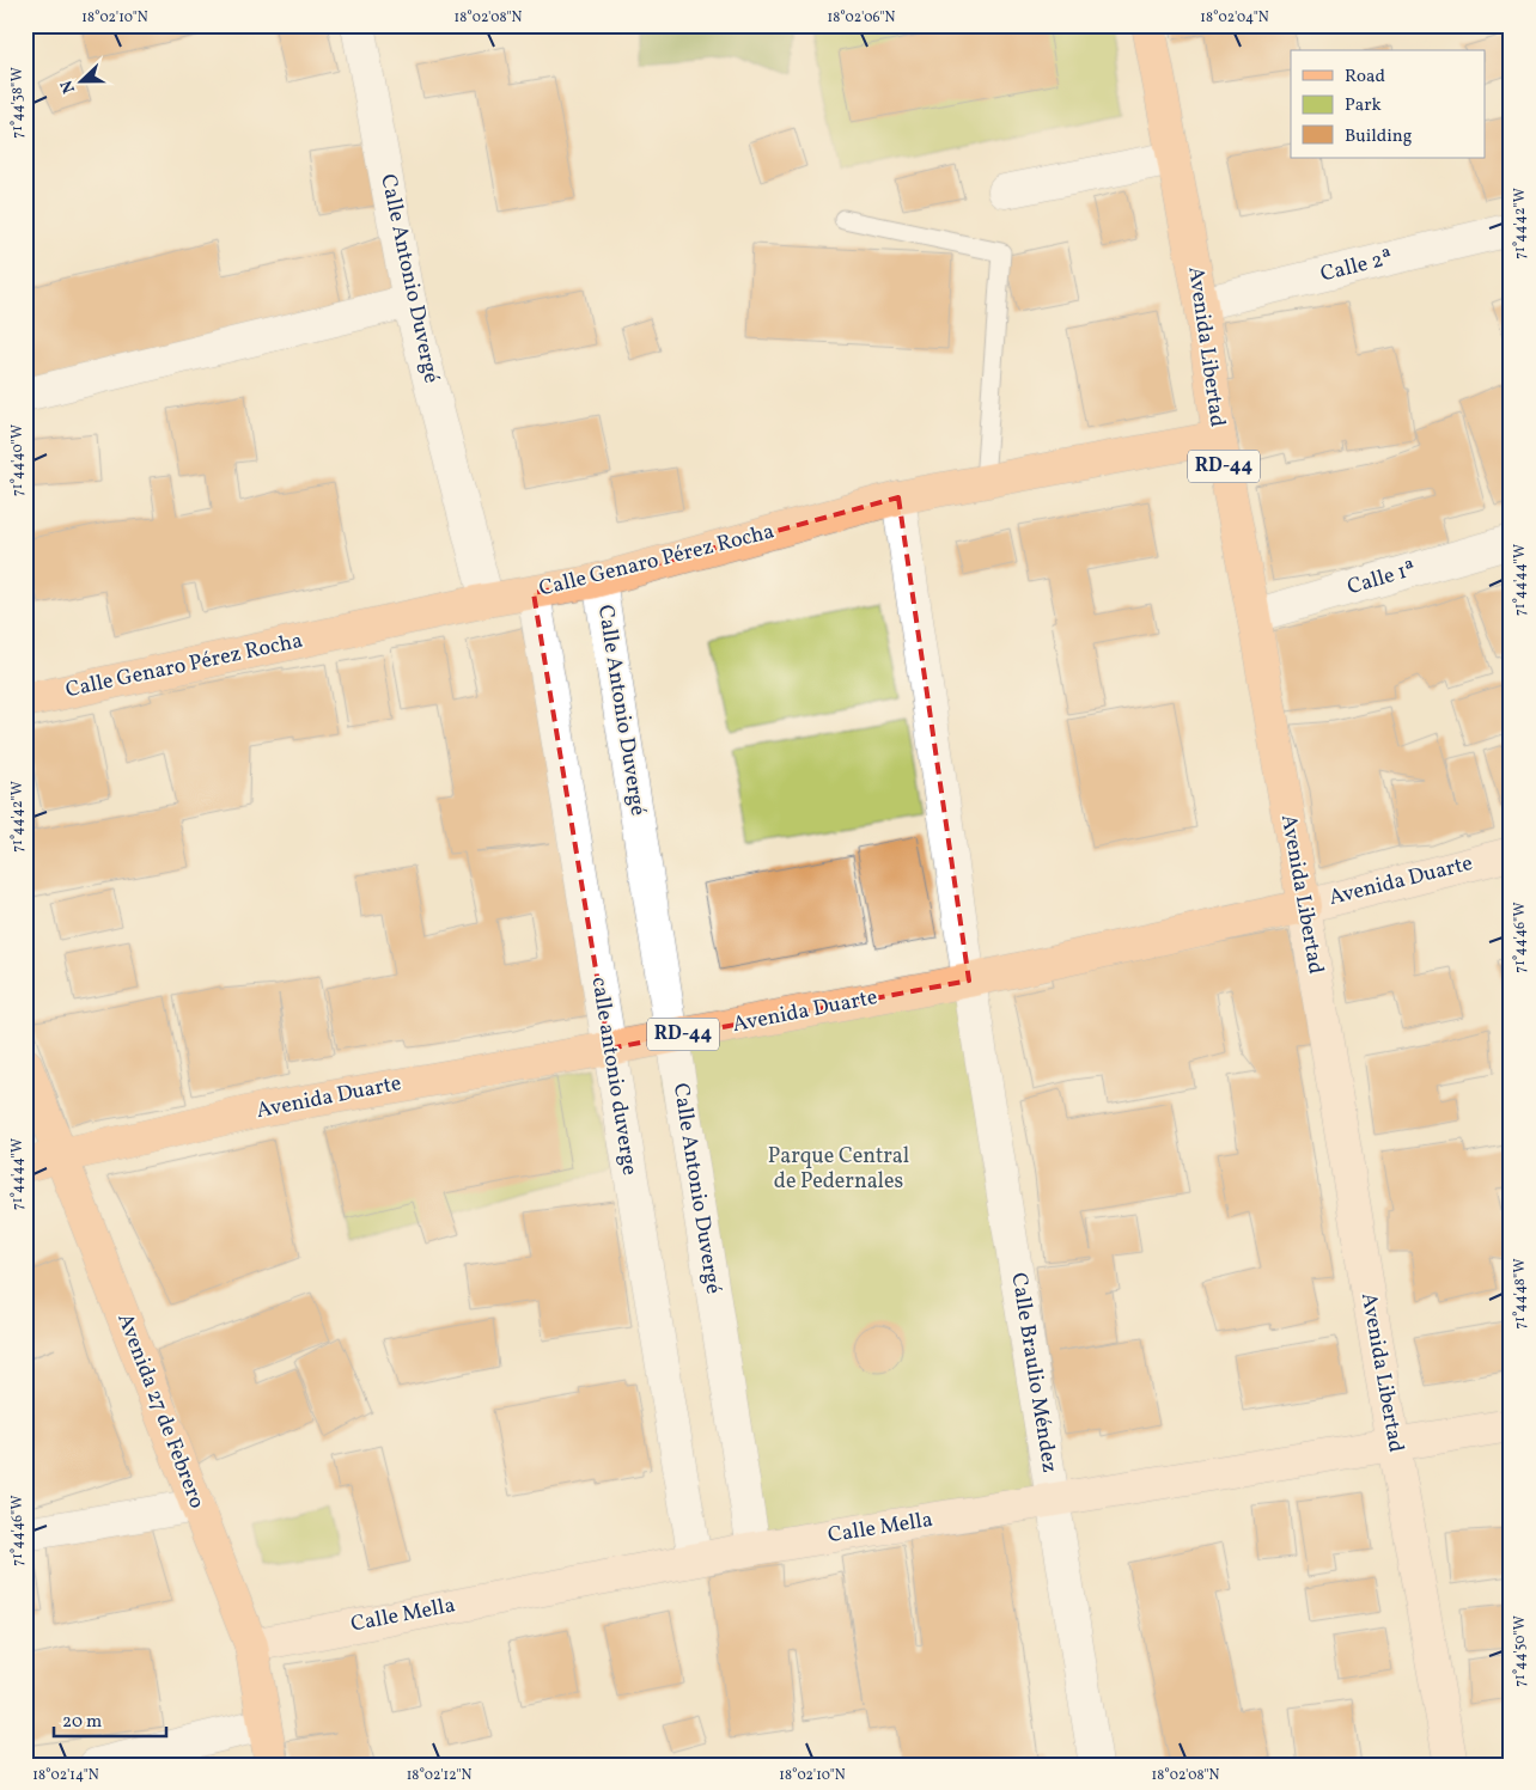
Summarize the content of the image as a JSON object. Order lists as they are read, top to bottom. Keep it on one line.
{"streets":{"main road":["Avenida Libertad","RD-44","Calle Genaro Pérez Rocha","Avenida Duarte","Avenida 27 de Febrero"],"street":["Calle 2ª","Calle Antonio Duvergé","Calle 1ª","calle antonio duverge","Calle Braulio Méndez","Calle Mella"]},"crossings":[["Calle 2ª","Avenida Libertad"],["Calle Antonio Duvergé","Calle Genaro Pérez Rocha"],["Calle Antonio Duvergé","Avenida Duarte"],["Calle Antonio Duvergé","Calle Mella"],["Avenida Libertad","Calle Genaro Pérez Rocha"],["Avenida Libertad","Calle 1ª"],["Avenida Libertad","Avenida Duarte"],["Avenida Libertad","Calle Mella"],["Calle Genaro Pérez Rocha","calle antonio duverge"],["Calle Genaro Pérez Rocha","Calle Braulio Méndez"],["Avenida Duarte","calle antonio duverge"],["Avenida Duarte","Calle Braulio Méndez"],["Avenida Duarte","Avenida 27 de Febrero"],["calle antonio duverge","Calle Mella"],["Calle Braulio Méndez","Calle Mella"],["Avenida 27 de Febrero","Calle Mella"]],"parks":["Parque Central de Pedernales"],"legend":["Road","Park","Building"],"scale_bar":"20 m","north":"left","coordinates":["18°02'10\"N","18°02'08\"N","18°02'06\"N","18°02'04\"N","71°44'38\"W","71°44'42\"W","71°44'40\"W","71°44'44\"W","71°44'46\"W","71°44'48\"W","71°44'50\"W","18°02'14\"N","18°02'12\"N"]}
